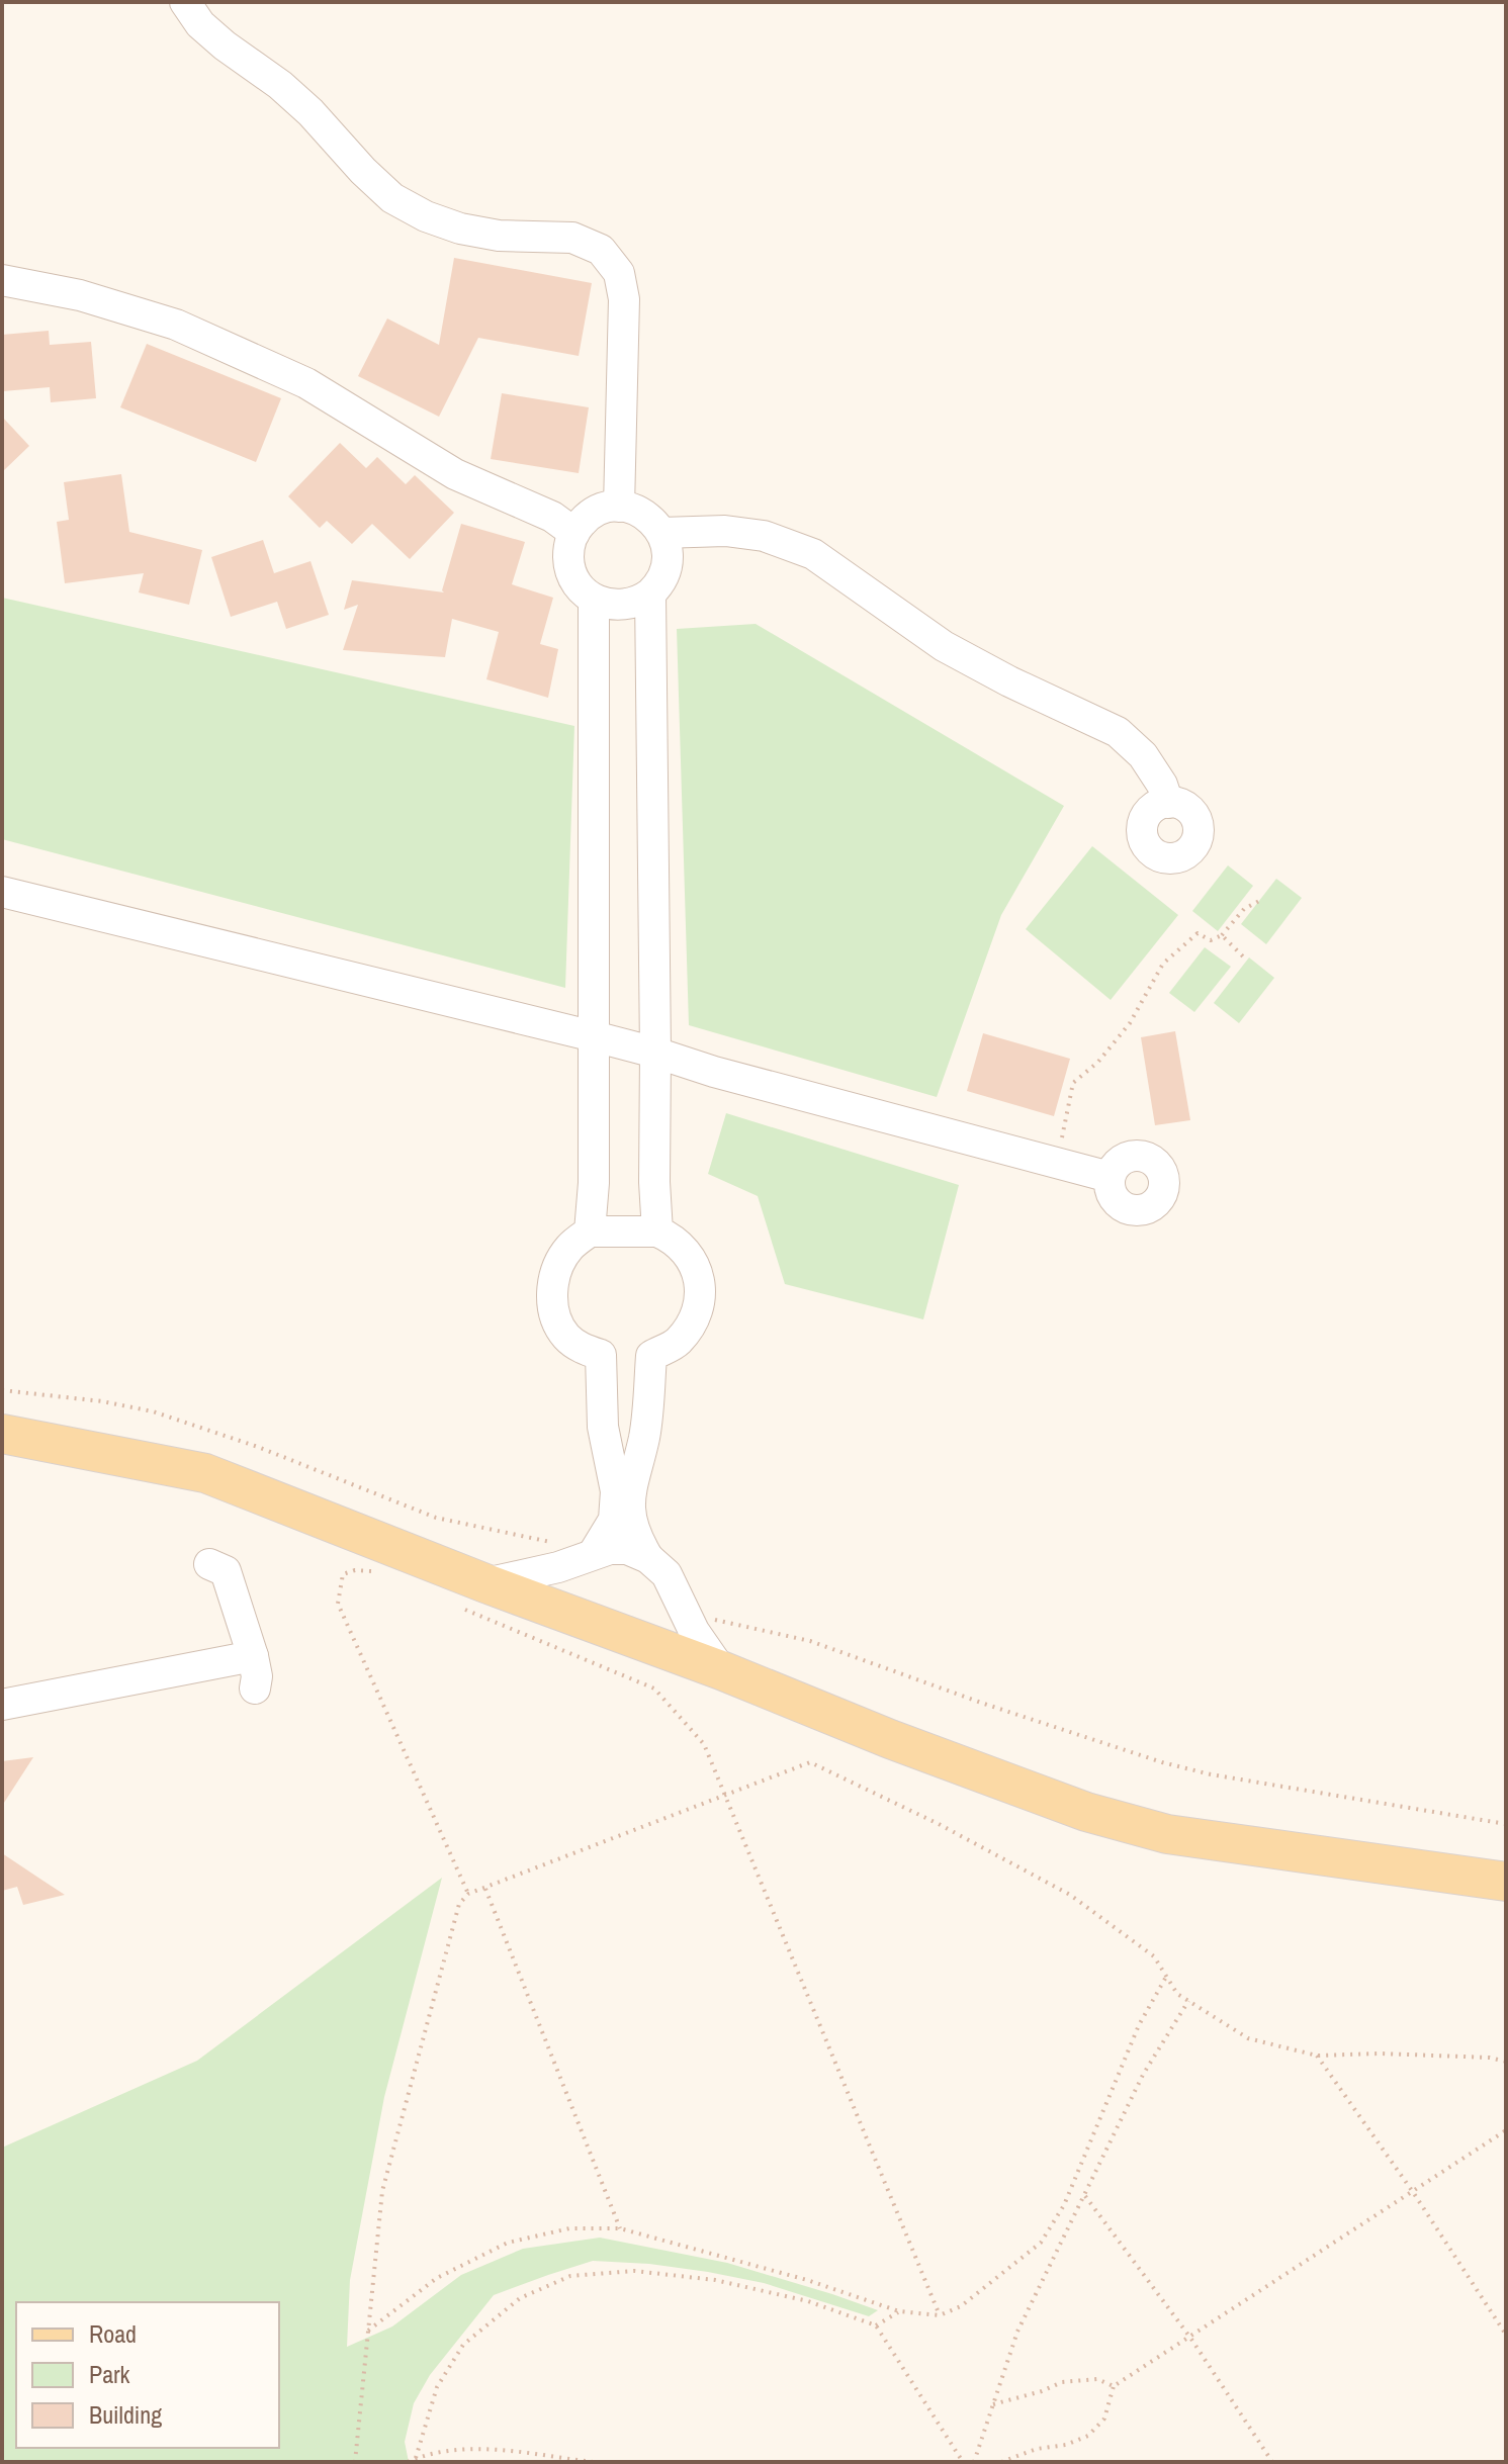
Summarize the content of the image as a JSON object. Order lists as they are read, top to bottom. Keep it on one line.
{"legend":["Road","Park","Building"]}
